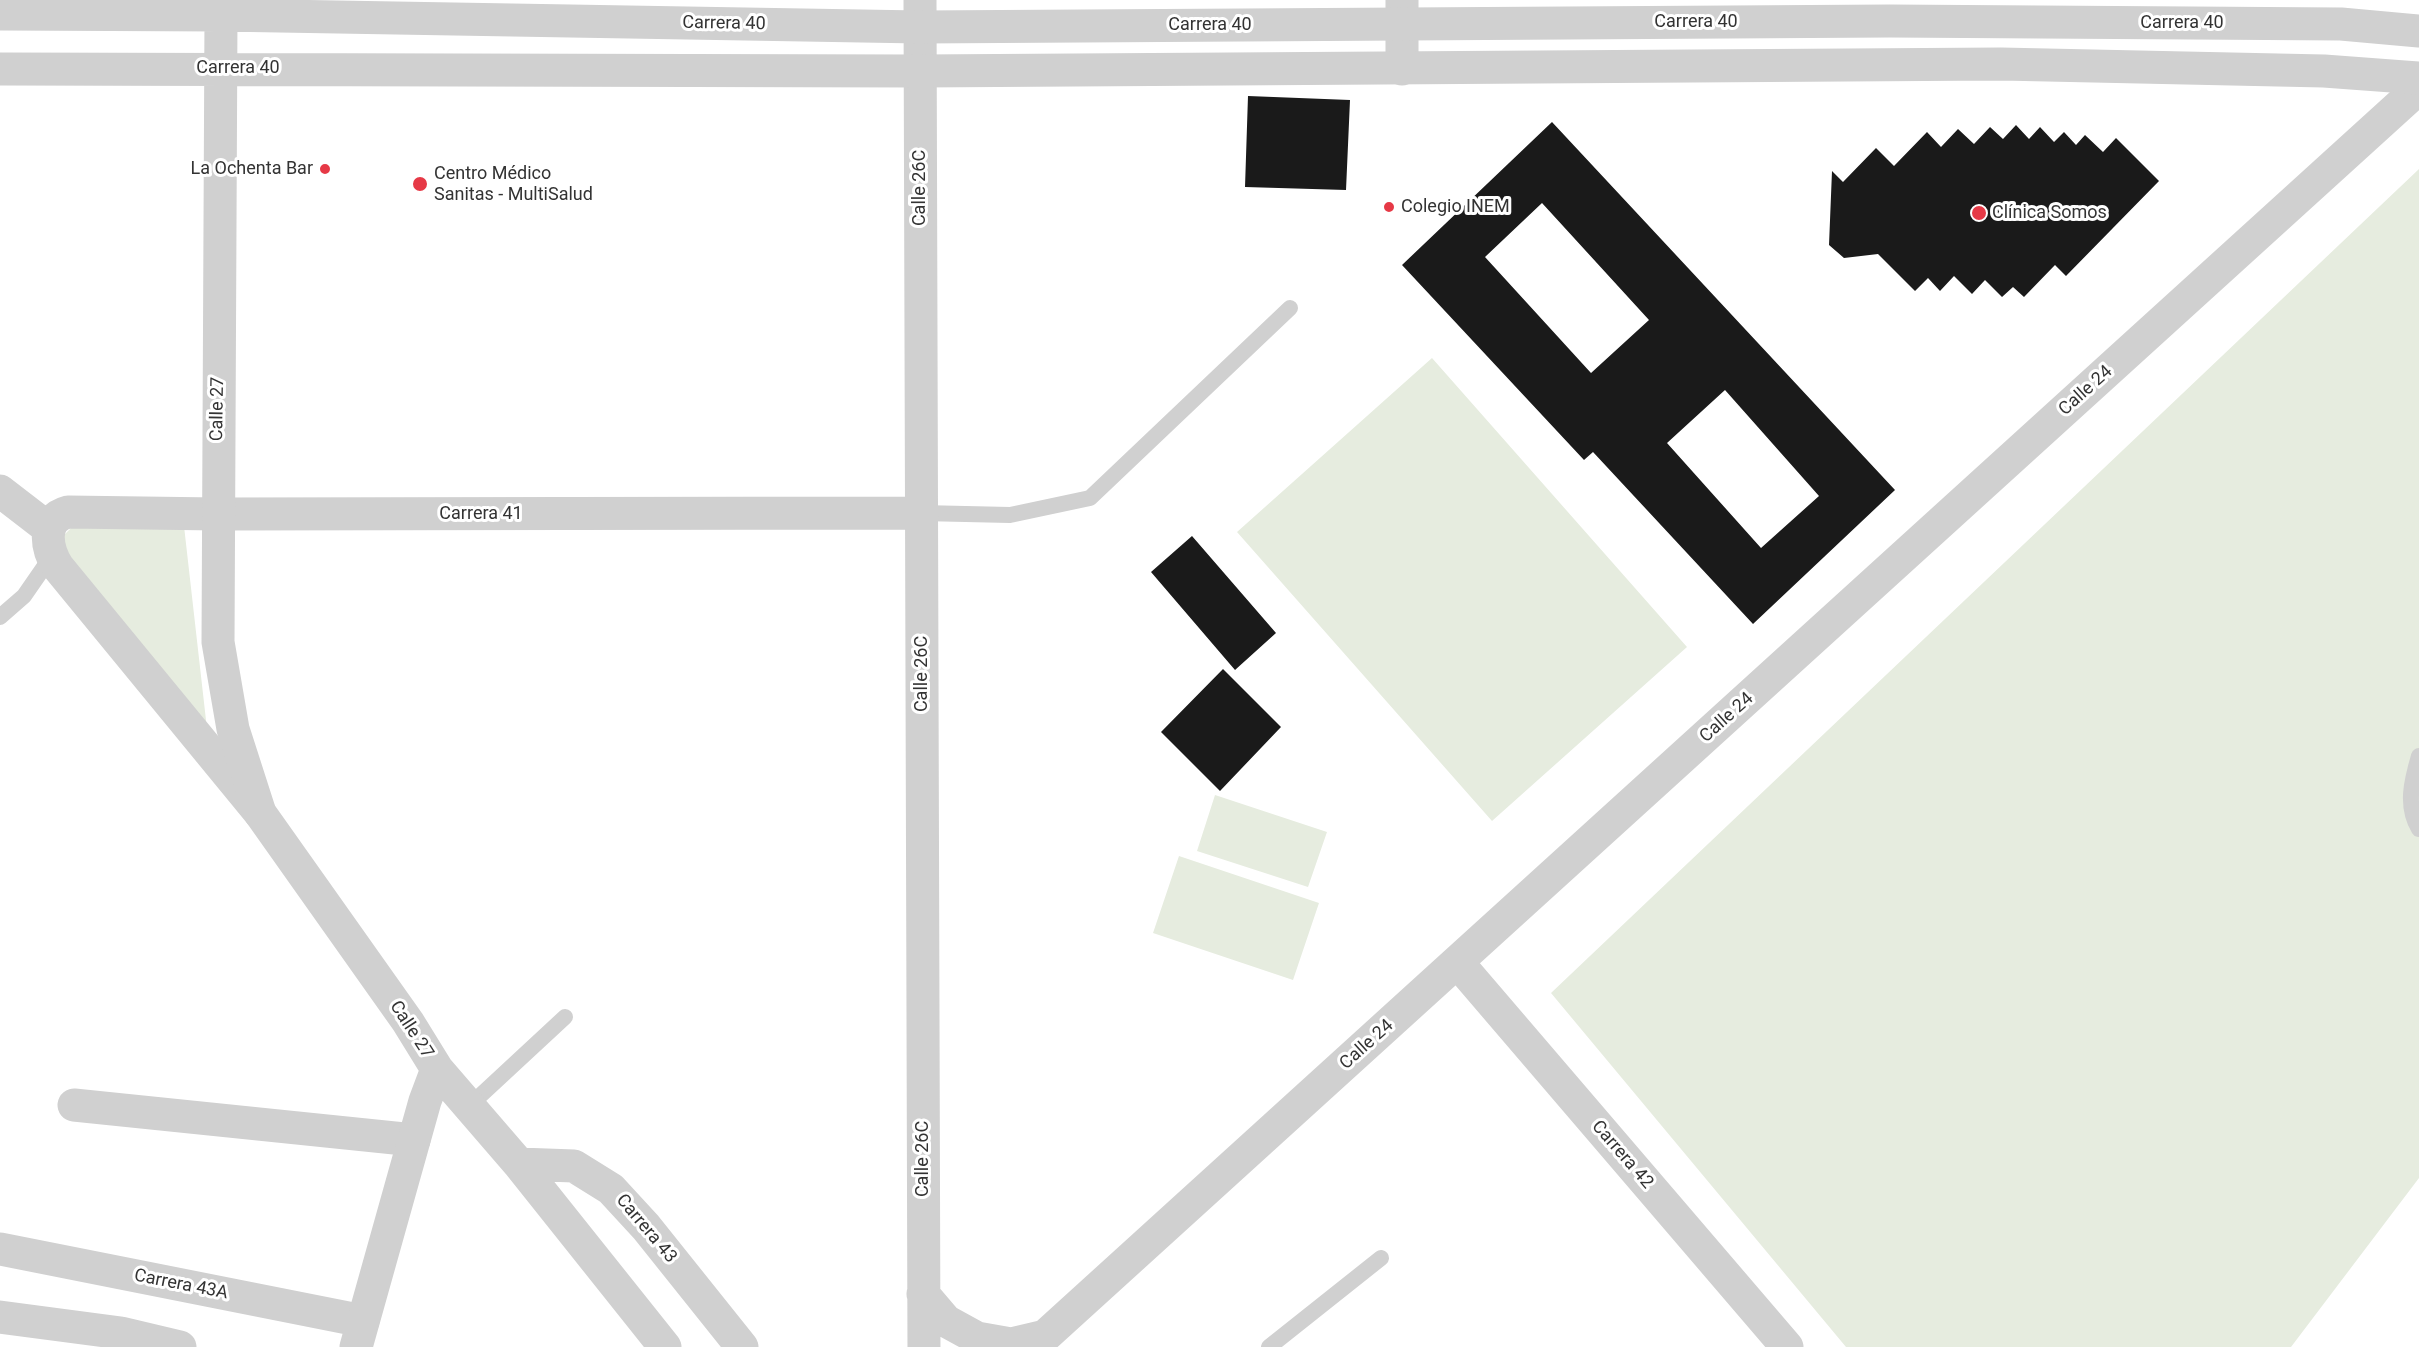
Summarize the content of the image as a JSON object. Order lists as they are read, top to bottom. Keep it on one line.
{"streets":{"street":["Carrera 40","Calle 26C","Calle 24","Calle 27","Carrera 41","Carrera 42","Carrera 43","Carrera 43A"]},"crossings":[["Carrera 40","Calle 26C"],["Carrera 40","Calle 27"],["Calle 26C","Carrera 41"],["Calle 24","Carrera 42"],["Calle 27","Carrera 41"],["Calle 27","Carrera 43A"]],"places":["La Ochenta Bar","Centro Médico Sanitas - MultiSalud","Colegio INEM","Clínica Somos"]}
